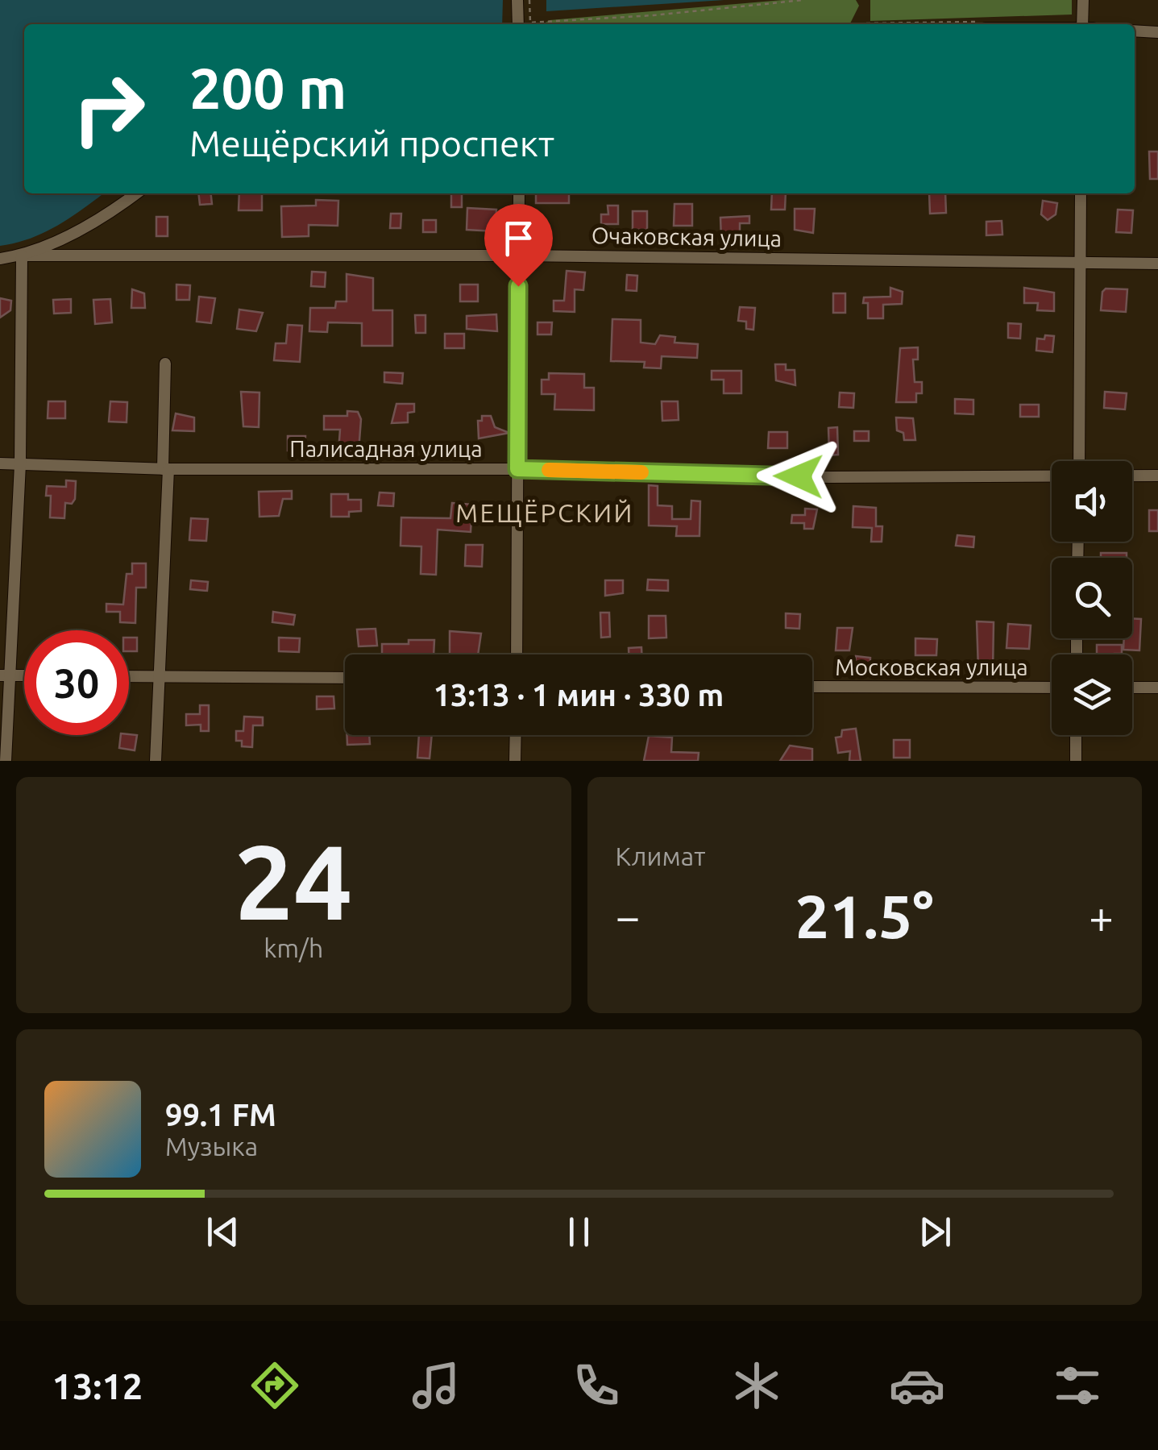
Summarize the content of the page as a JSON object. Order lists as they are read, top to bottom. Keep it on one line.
{"streets":{"street":["Очаковская улица","Палисадная улица","Московская улица"]},"districts":["МЕЩЁРСКИЙ"],"page":{"turn":["200 m","Мещёрский проспект"],"limit":"30","trip":"13:13 · 1 мин · 330 m","tile":[["24","km/h"],"Климат"],"heat":["−","21.5°","+"],"song":["99.1 FM","Музыка"],"tabs":"13:12"}}
